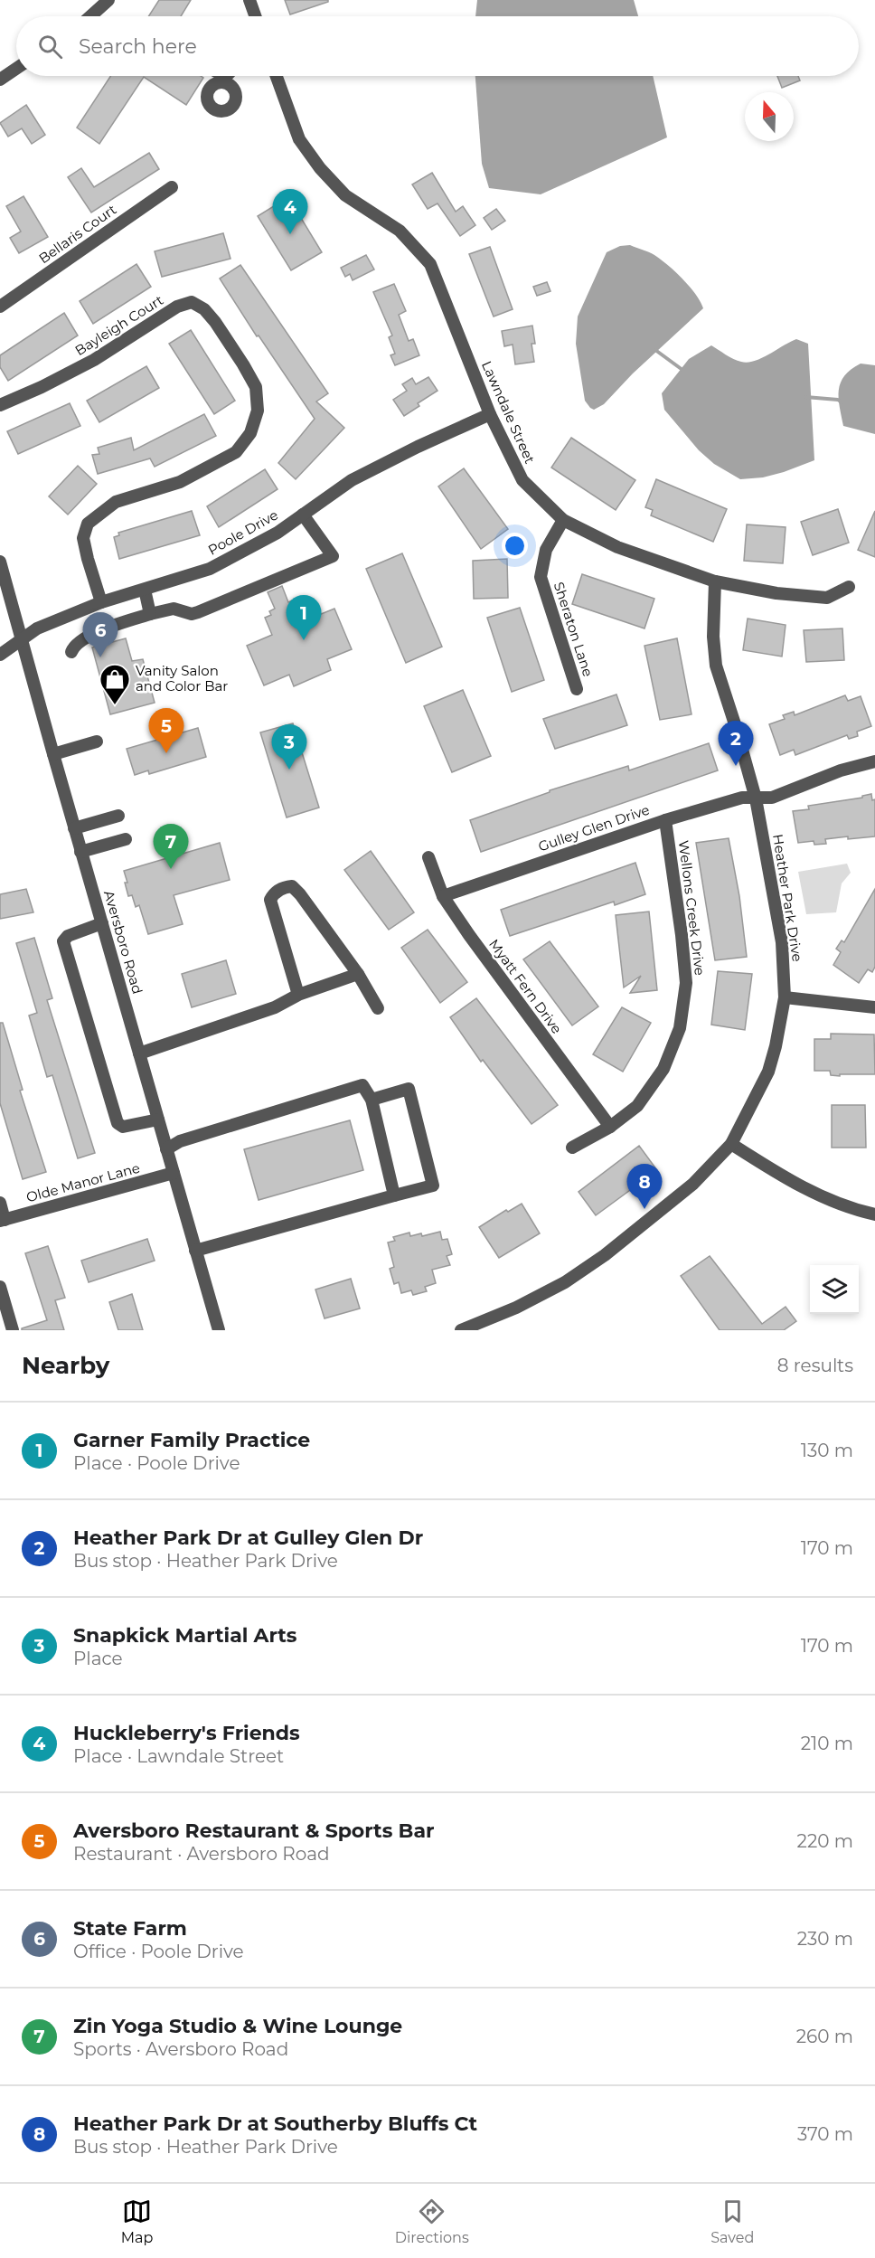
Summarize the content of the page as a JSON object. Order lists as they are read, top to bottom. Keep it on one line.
{"streets":{"street":["Bellaris Court","Bayleigh Court","Lawndale Street","Poole Drive","Sheraton Lane","Gulley Glen Drive","Heather Park Drive","Wellons Creek Drive","Aversboro Road","Myatt Fern Drive","Olde Manor Lane"]},"crossings":[["Bayleigh Court","Poole Drive"],["Lawndale Street","Poole Drive"],["Lawndale Street","Sheraton Lane"],["Lawndale Street","Heather Park Drive"],["Poole Drive","Aversboro Road"],["Gulley Glen Drive","Heather Park Drive"],["Gulley Glen Drive","Wellons Creek Drive"],["Gulley Glen Drive","Myatt Fern Drive"],["Wellons Creek Drive","Myatt Fern Drive"],["Aversboro Road","Olde Manor Lane"]],"places":{"shop":["Vanity Salon and Color Bar"]},"north":"top","page":{"search":"Search here","pins":["4","1","6","5","2","3","7","8"],"heading":["Nearby","8 results"],"list":[{"mark":"1","name":"Garner Family Practice","note":"Place · Poole Drive","value":"130 m"},{"mark":"2","name":"Heather Park Dr at Gulley Glen Dr","note":"Bus stop · Heather Park Drive","value":"170 m"},{"mark":"3","name":"Snapkick Martial Arts","note":"Place","value":"170 m"},{"mark":"4","name":"Huckleberry's Friends","note":"Place · Lawndale Street","value":"210 m"},{"mark":"5","name":"Aversboro Restaurant & Sports Bar","note":"Restaurant · Aversboro Road","value":"220 m"},{"mark":"6","name":"State Farm","note":"Office · Poole Drive","value":"230 m"},{"mark":"7","name":"Zin Yoga Studio & Wine Lounge","note":"Sports · Aversboro Road","value":"260 m"},{"mark":"8","name":"Heather Park Dr at Southerby Bluffs Ct","note":"Bus stop · Heather Park Drive","value":"370 m"}],"nav":["Map","Directions","Saved"]}}
